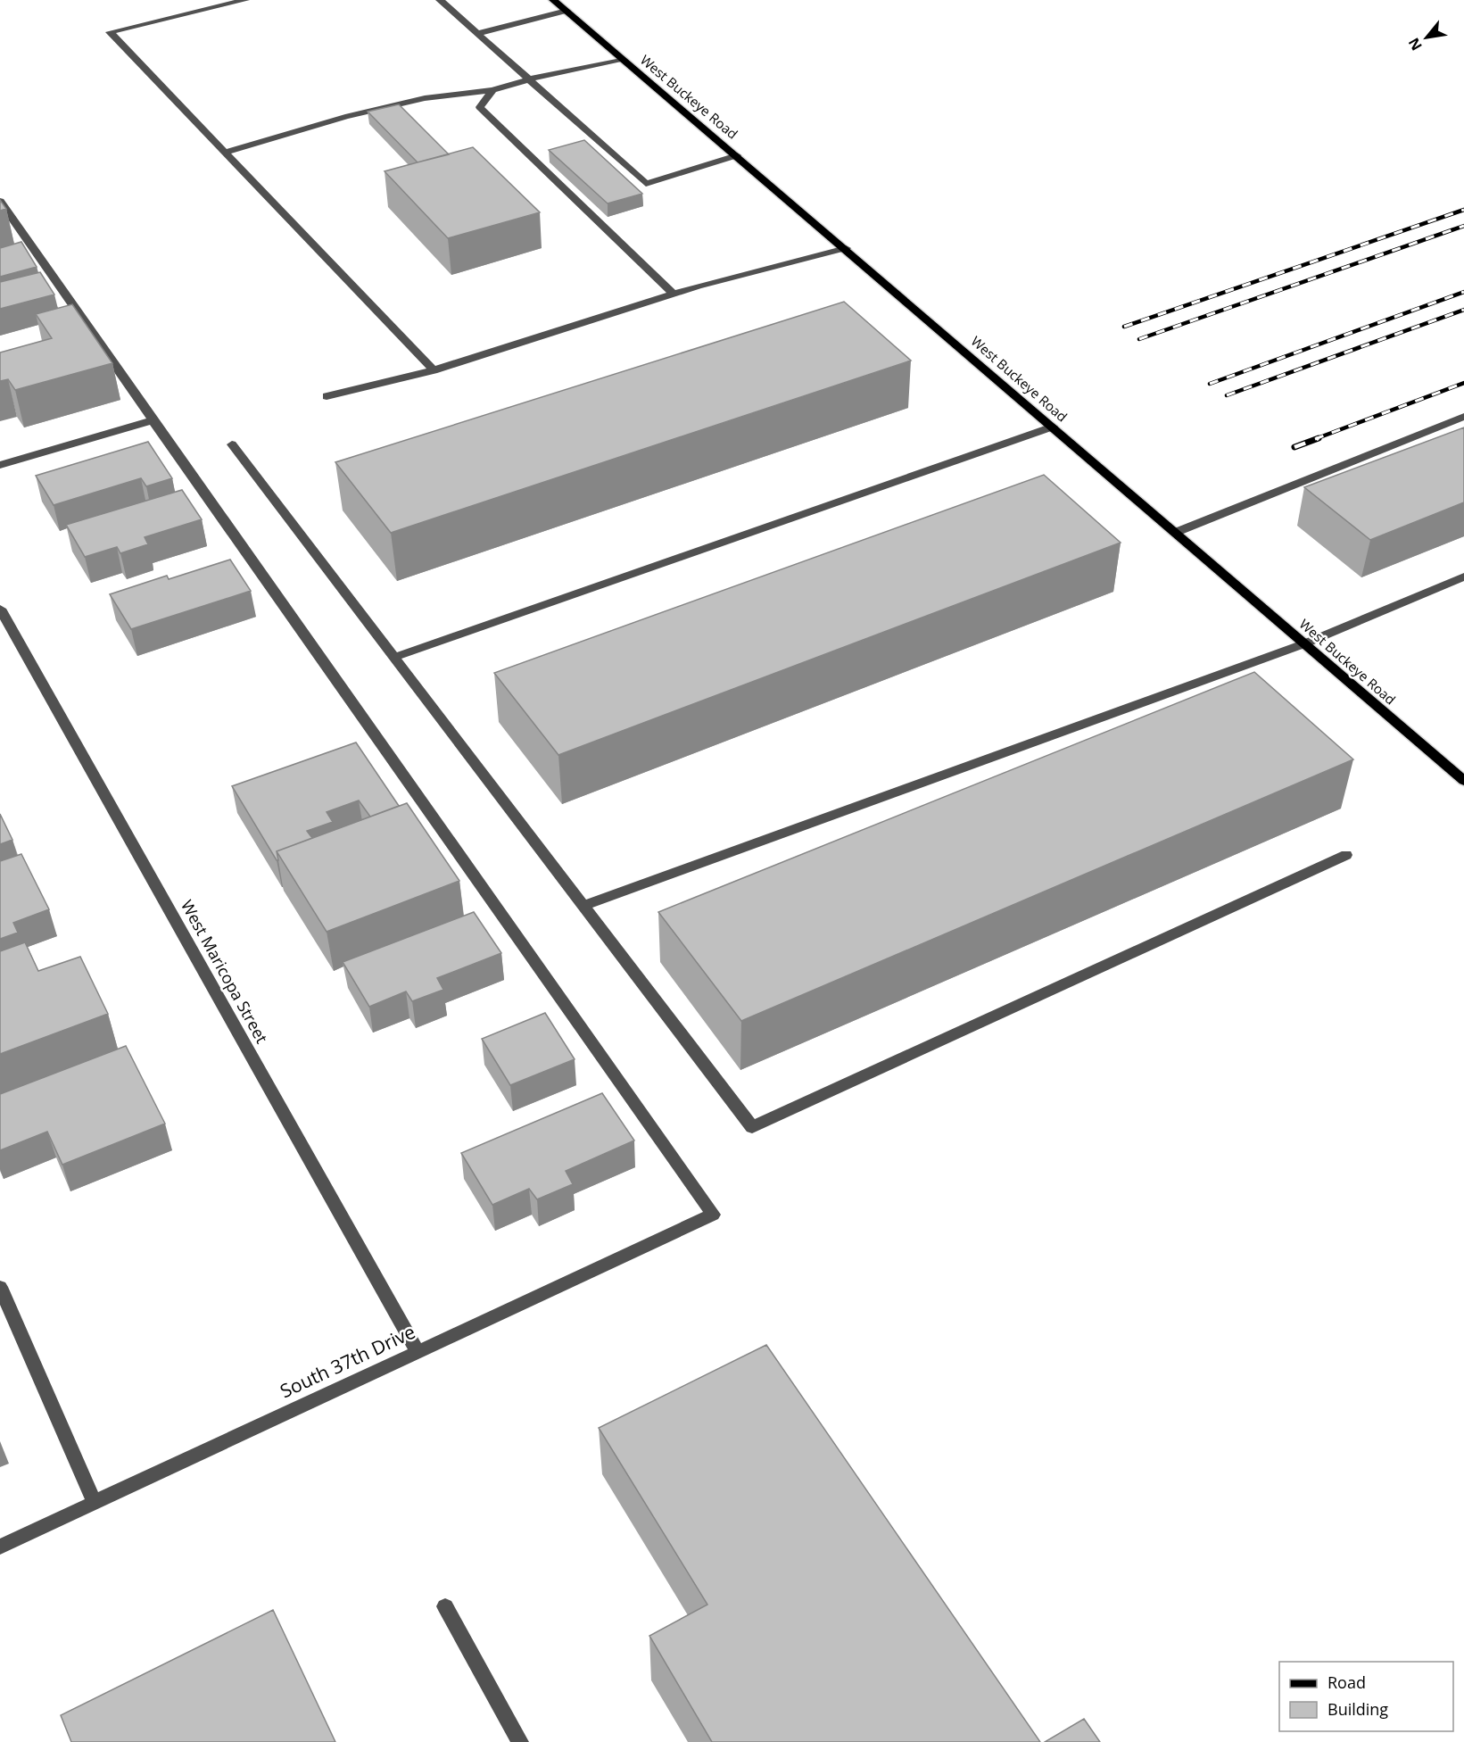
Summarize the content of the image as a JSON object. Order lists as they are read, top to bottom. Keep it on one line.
{"streets":{"main road":["West Buckeye Road"],"street":["West Maricopa Street","South 37th Drive"]},"crossings":[["West Maricopa Street","South 37th Drive"]],"legend":["Road","Building"],"north":"bottom left"}
